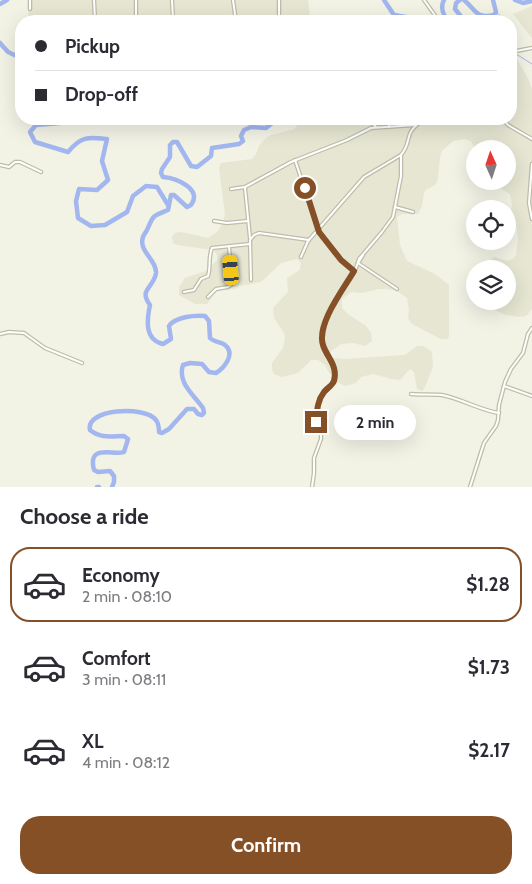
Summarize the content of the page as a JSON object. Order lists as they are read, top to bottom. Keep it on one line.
{"north":"top","page":{"banner":["Pickup","Drop-off"],"bubble":"2 min","heading":"Choose a ride","list":[{"name":"Economy","note":"2 min · 08:10","value":"$1.28"},{"name":"Comfort","note":"3 min · 08:11","value":"$1.73"},{"name":"XL","note":"4 min · 08:12","value":"$2.17"}],"buttons":"Confirm"}}
